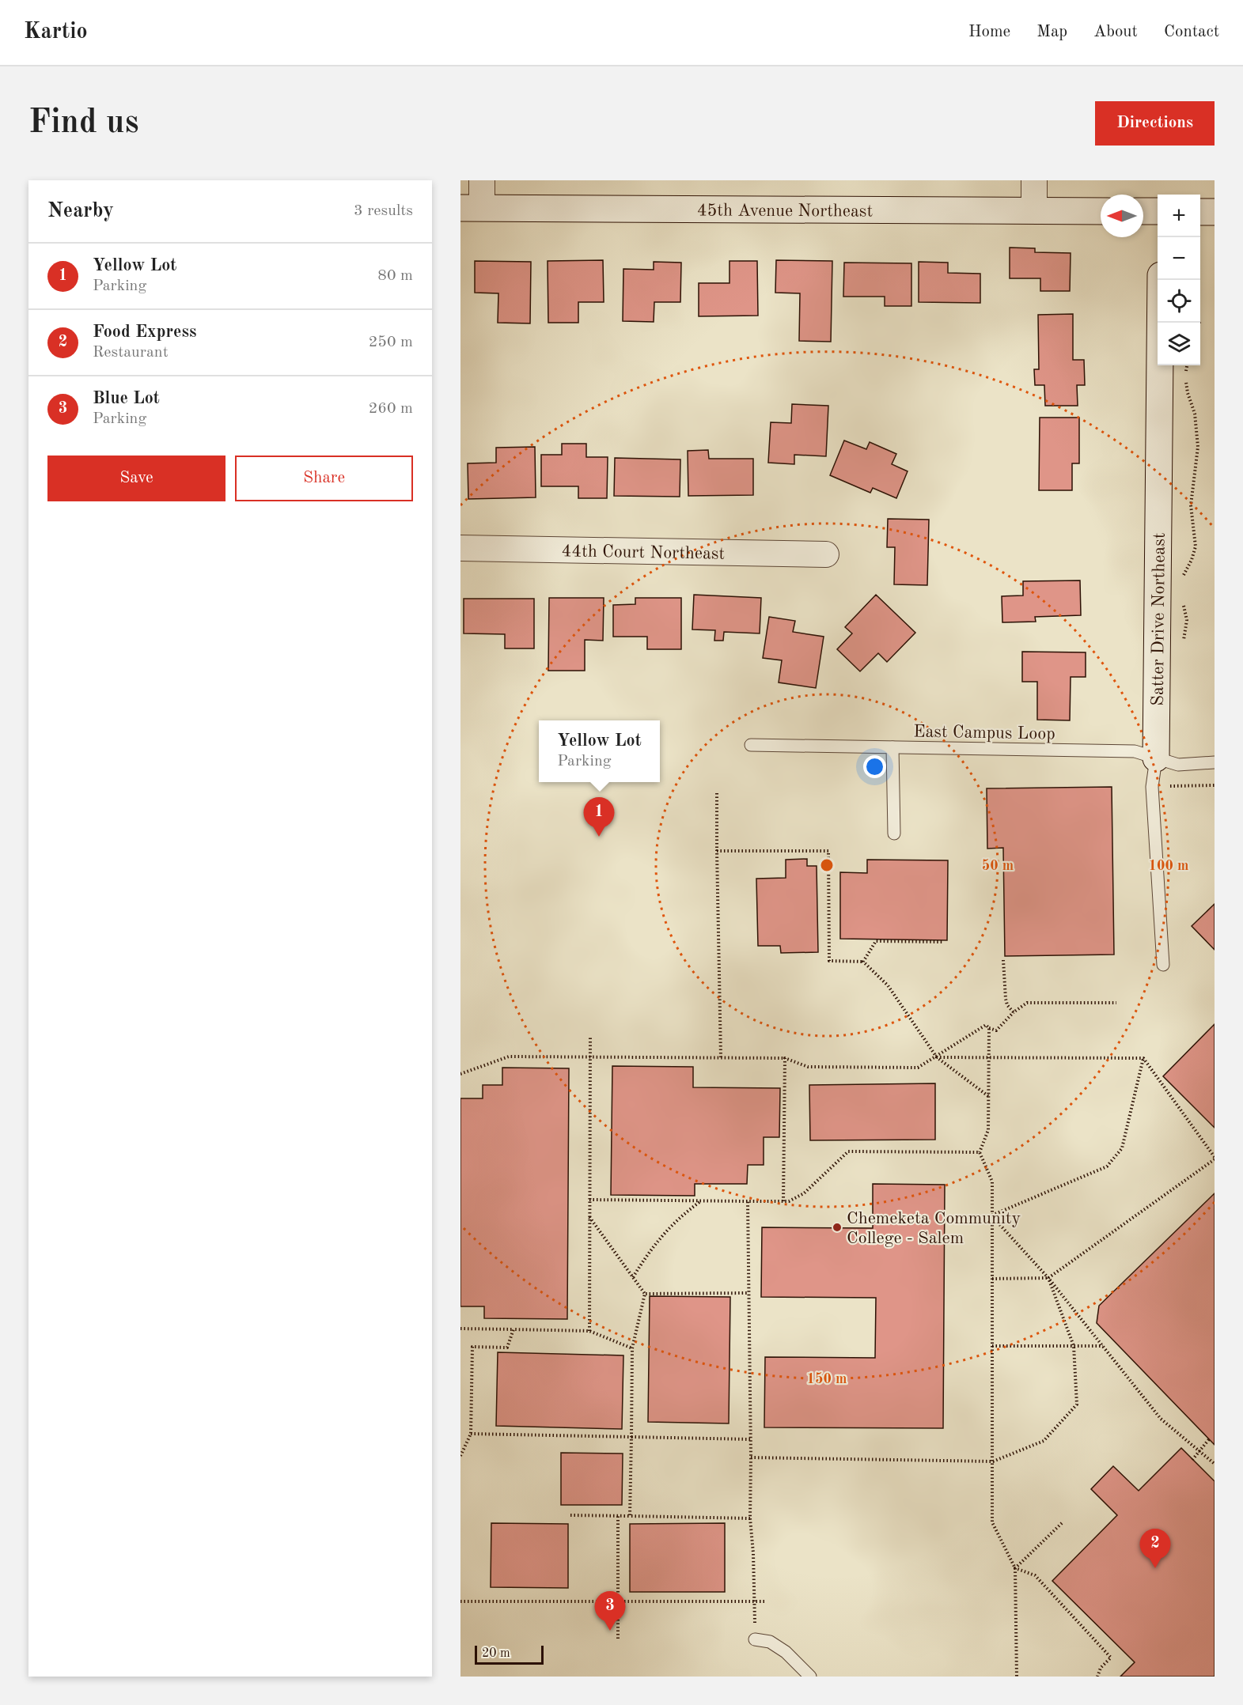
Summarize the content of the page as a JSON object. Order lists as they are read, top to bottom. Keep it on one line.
{"streets":{"street":["45th Avenue Northeast","44th Court Northeast","Satter Drive Northeast"],"lane":["East Campus Loop"]},"crossings":[["Satter Drive Northeast","East Campus Loop"]],"places":["Chemeketa Community College - Salem"],"scale_bar":"20 m","north":"left","page":{"header":"Kartio","nav":["Home","Map","About","Contact"],"buttons":["Directions",["Save","Share"]],"title":"Find us","heading":["Nearby","3 results"],"map_buttons":["+","−"],"list":[{"mark":"1","name":"Yellow Lot","note":"Parking","value":"80 m"},{"mark":"2","name":"Food Express","note":"Restaurant","value":"250 m"},{"mark":"3","name":"Blue Lot","note":"Parking","value":"260 m"}],"popup":["Yellow Lot","Parking"],"pins":["1","2","3"],"scale":"20 m"},"rings":["50 m","100 m","150 m"]}
